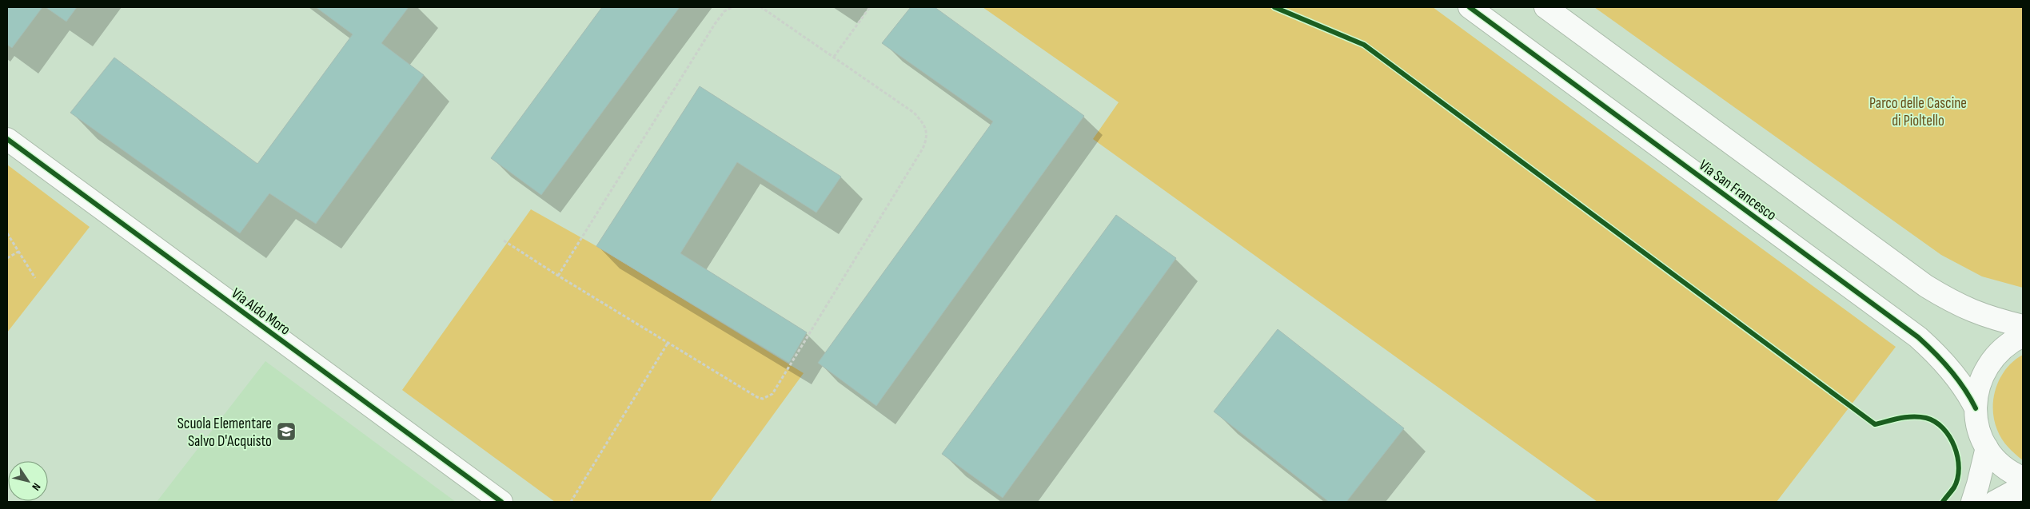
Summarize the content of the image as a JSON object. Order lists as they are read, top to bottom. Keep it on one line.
{"streets":{"street":["Via San Francesco","Via Aldo Moro"]},"parks":["Parco delle Cascine di Pioltello"],"places":{"school or university":["Scuola Elementare Salvo D'Acquisto"]},"north":"bottom right"}
